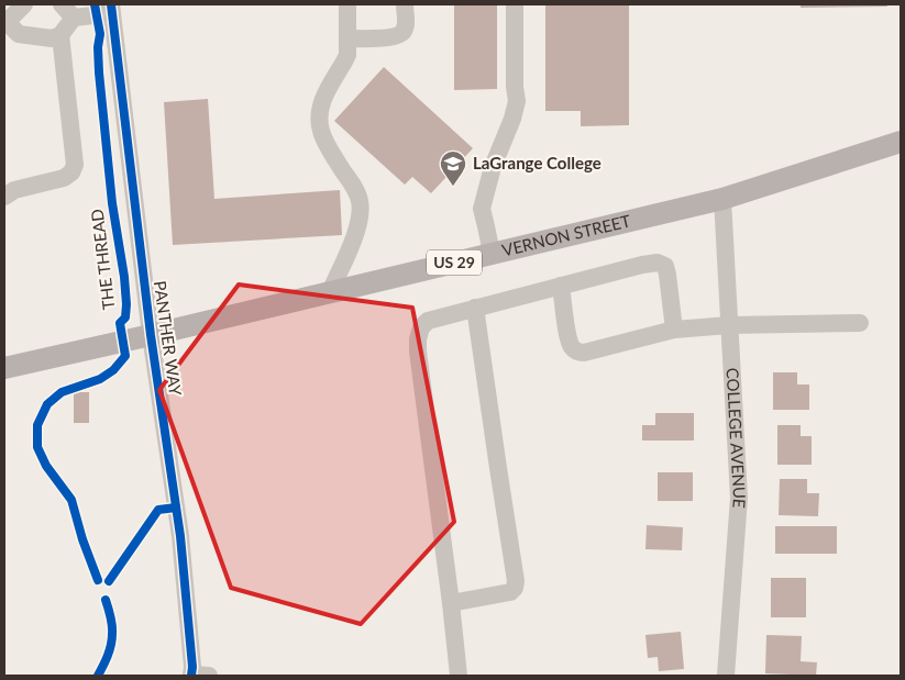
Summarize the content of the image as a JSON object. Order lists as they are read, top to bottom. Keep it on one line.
{"streets":{"main road":["VERNON STREET","US 29"],"street":["PANTHER WAY","COLLEGE AVENUE"],"cycle path":["THE THREAD"]},"crossings":[["VERNON STREET","PANTHER WAY"],["VERNON STREET","COLLEGE AVENUE"]],"places":{"school or university":["LaGrange College"]}}
